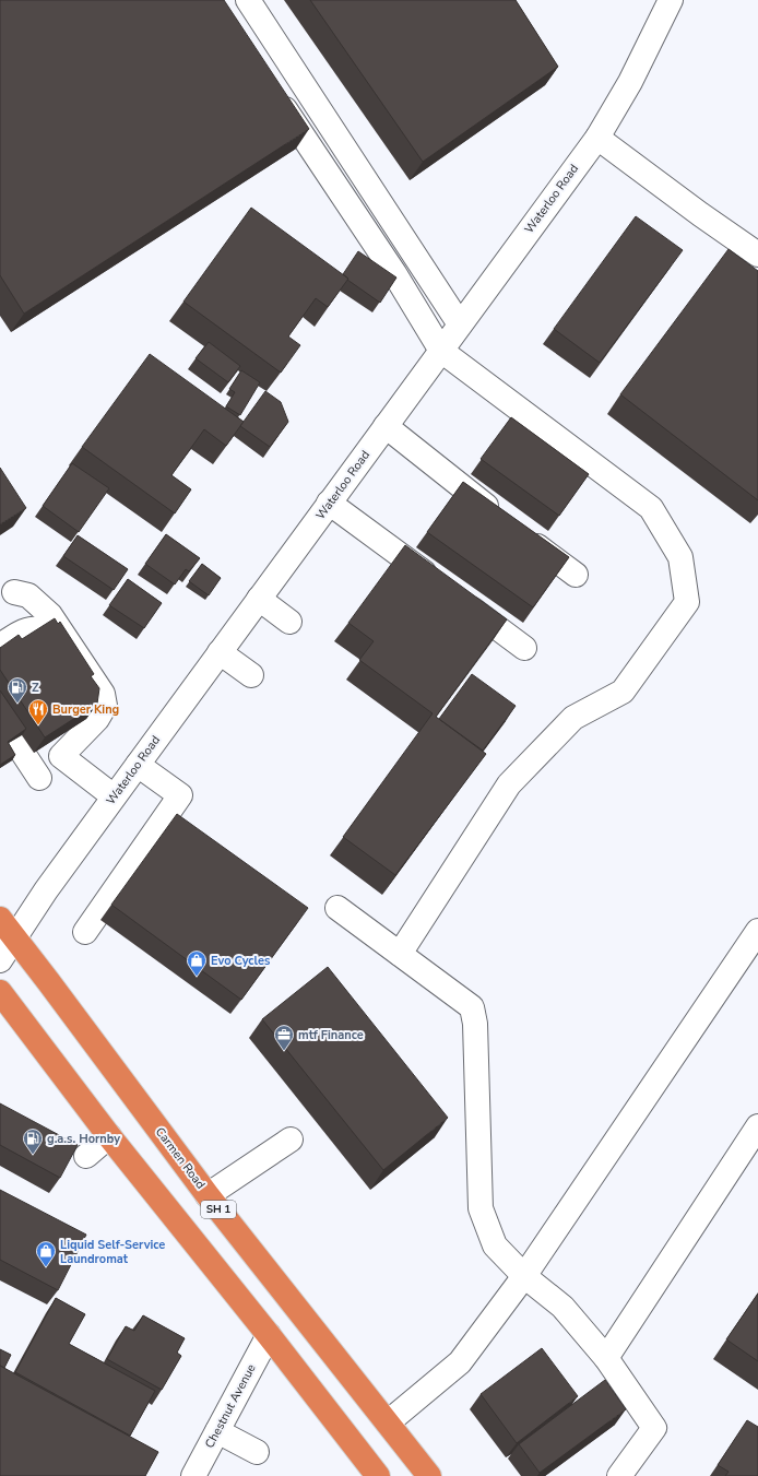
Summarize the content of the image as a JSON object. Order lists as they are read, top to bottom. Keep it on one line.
{"streets":{"highway":["Carmen Road","SH 1"],"street":["Waterloo Road","Chestnut Avenue"]},"crossings":[["Waterloo Road","Carmen Road"]],"places":{"fuel station":["Z","g.a.s. Hornby"],"restaurant":["Burger King"],"shop":["Evo Cycles","Liquid Self-Service Laundromat"],"office":["mtf Finance"]}}
